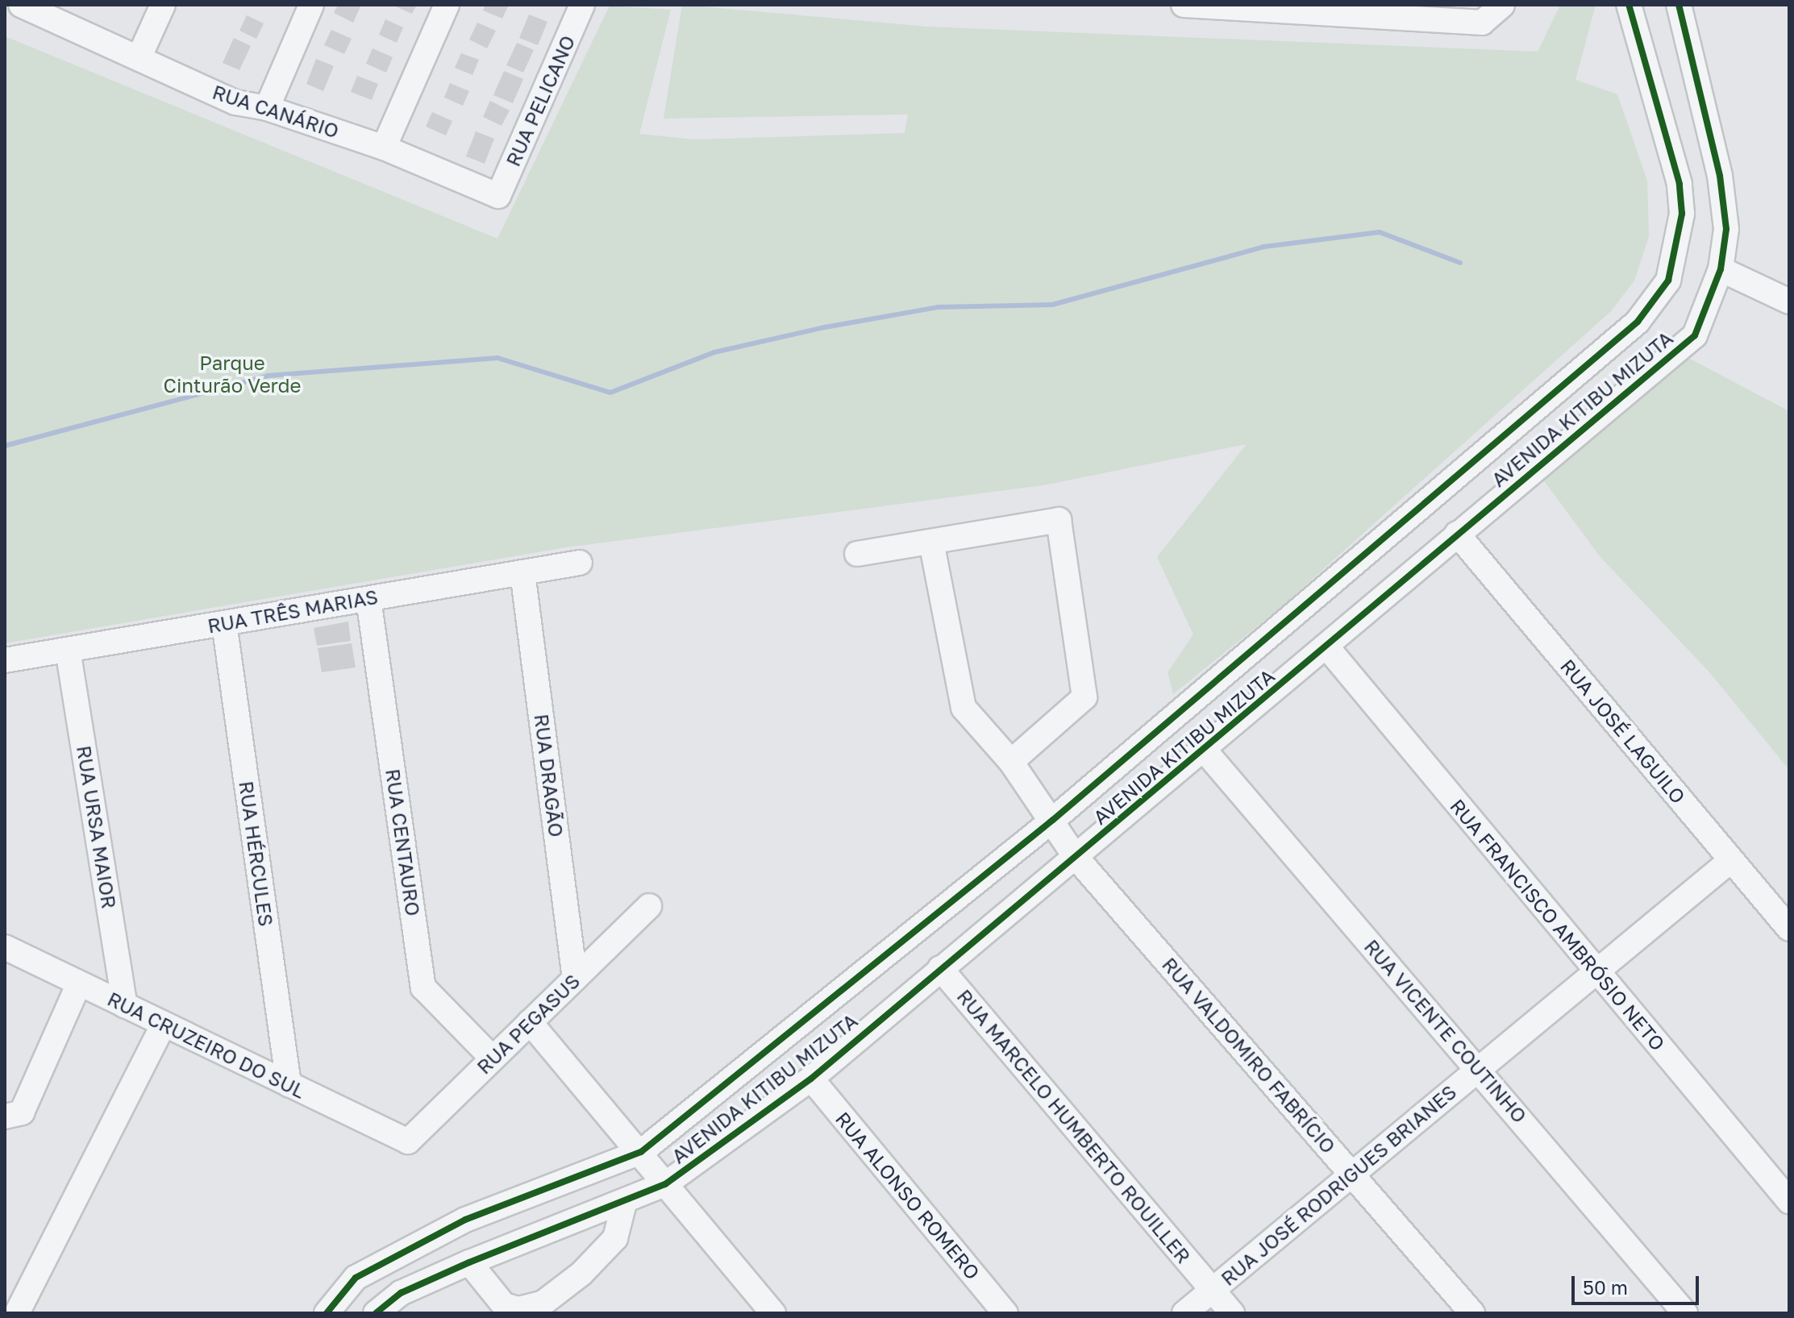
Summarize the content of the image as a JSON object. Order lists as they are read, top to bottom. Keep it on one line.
{"streets":{"street":["RUA PELICANO","RUA CANÁRIO","AVENIDA KITIBU MIZUTA","RUA TRÊS MARIAS","RUA JOSÉ LAGUILO","RUA DRAGÃO","RUA URSA MAIOR","RUA CENTAURO","RUA HÉRCULES","RUA FRANCISCO AMBRÓSIO NETO","RUA PEGASUS","RUA VICENTE COUTINHO","RUA CRUZEIRO DO SUL","RUA VALDOMIRO FABRÍCIO","RUA MARCELO HUMBERTO ROUILLER","RUA JOSÉ RODRIGUES BRIANES","RUA ALONSO ROMERO"]},"crossings":[["RUA PELICANO","RUA CANÁRIO"],["AVENIDA KITIBU MIZUTA","RUA JOSÉ LAGUILO"],["AVENIDA KITIBU MIZUTA","RUA FRANCISCO AMBRÓSIO NETO"],["AVENIDA KITIBU MIZUTA","RUA VICENTE COUTINHO"],["AVENIDA KITIBU MIZUTA","RUA VALDOMIRO FABRÍCIO"],["AVENIDA KITIBU MIZUTA","RUA MARCELO HUMBERTO ROUILLER"],["AVENIDA KITIBU MIZUTA","RUA ALONSO ROMERO"],["RUA TRÊS MARIAS","RUA DRAGÃO"],["RUA TRÊS MARIAS","RUA URSA MAIOR"],["RUA TRÊS MARIAS","RUA CENTAURO"],["RUA TRÊS MARIAS","RUA HÉRCULES"],["RUA JOSÉ LAGUILO","RUA JOSÉ RODRIGUES BRIANES"],["RUA DRAGÃO","RUA PEGASUS"],["RUA URSA MAIOR","RUA CRUZEIRO DO SUL"],["RUA CENTAURO","RUA PEGASUS"],["RUA HÉRCULES","RUA CRUZEIRO DO SUL"],["RUA FRANCISCO AMBRÓSIO NETO","RUA JOSÉ RODRIGUES BRIANES"],["RUA PEGASUS","RUA CRUZEIRO DO SUL"],["RUA VICENTE COUTINHO","RUA JOSÉ RODRIGUES BRIANES"],["RUA VALDOMIRO FABRÍCIO","RUA JOSÉ RODRIGUES BRIANES"],["RUA MARCELO HUMBERTO ROUILLER","RUA JOSÉ RODRIGUES BRIANES"]],"parks":["Parque Cinturão Verde"],"scale_bar":"50 m"}
